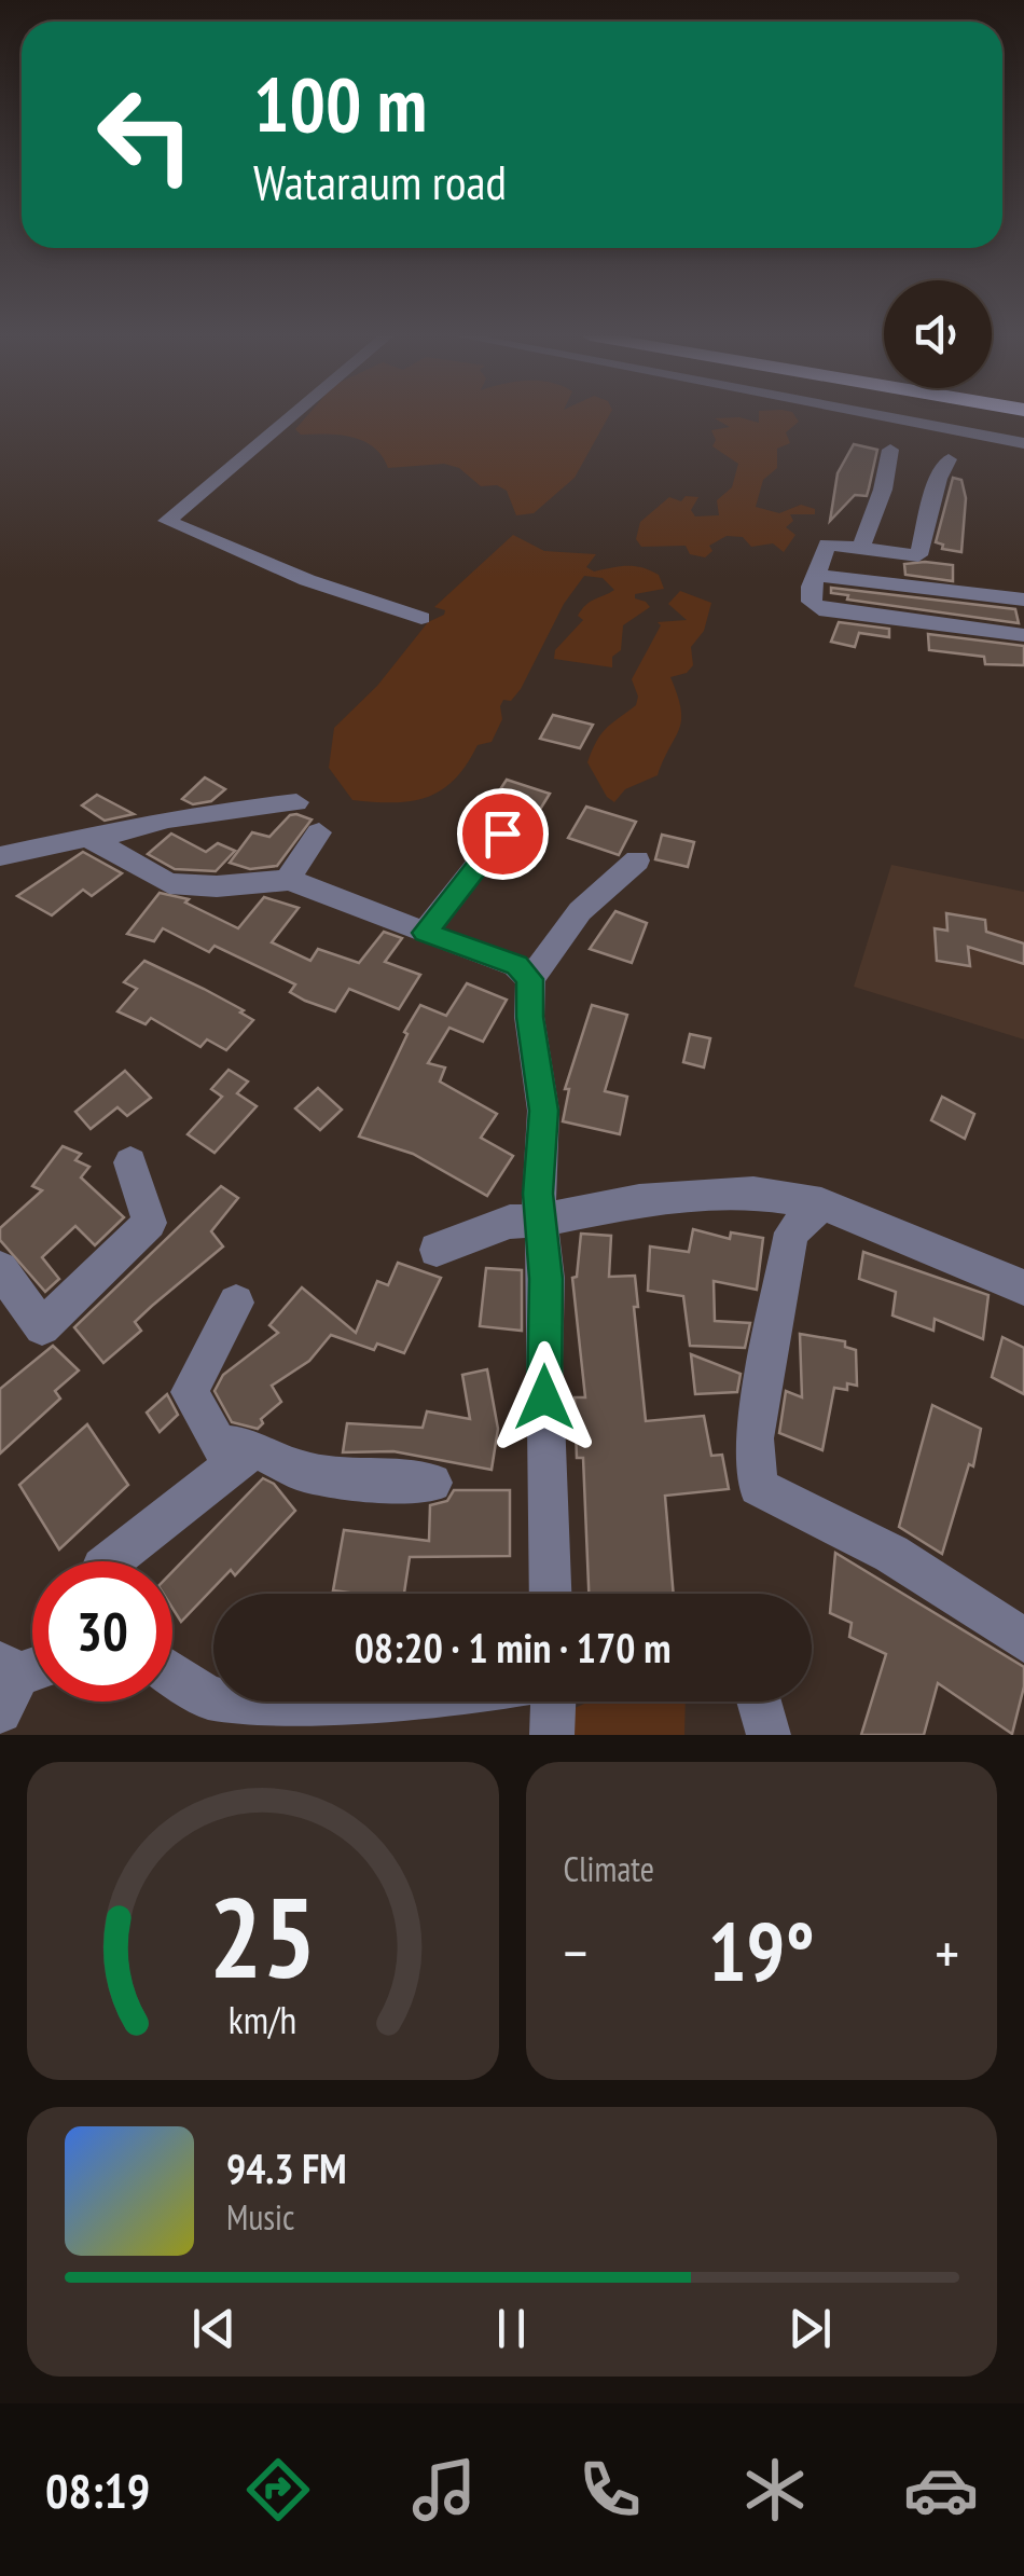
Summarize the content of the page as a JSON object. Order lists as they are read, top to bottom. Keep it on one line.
{"page":{"turn":["100 m","Wataraum road"],"limit":"30","trip":"08:20 · 1 min · 170 m","tile":"Climate","heat":["−","19°","+"],"song":["94.3 FM","Music"],"tabs":"08:19","gauge":["25","km/h"]}}
